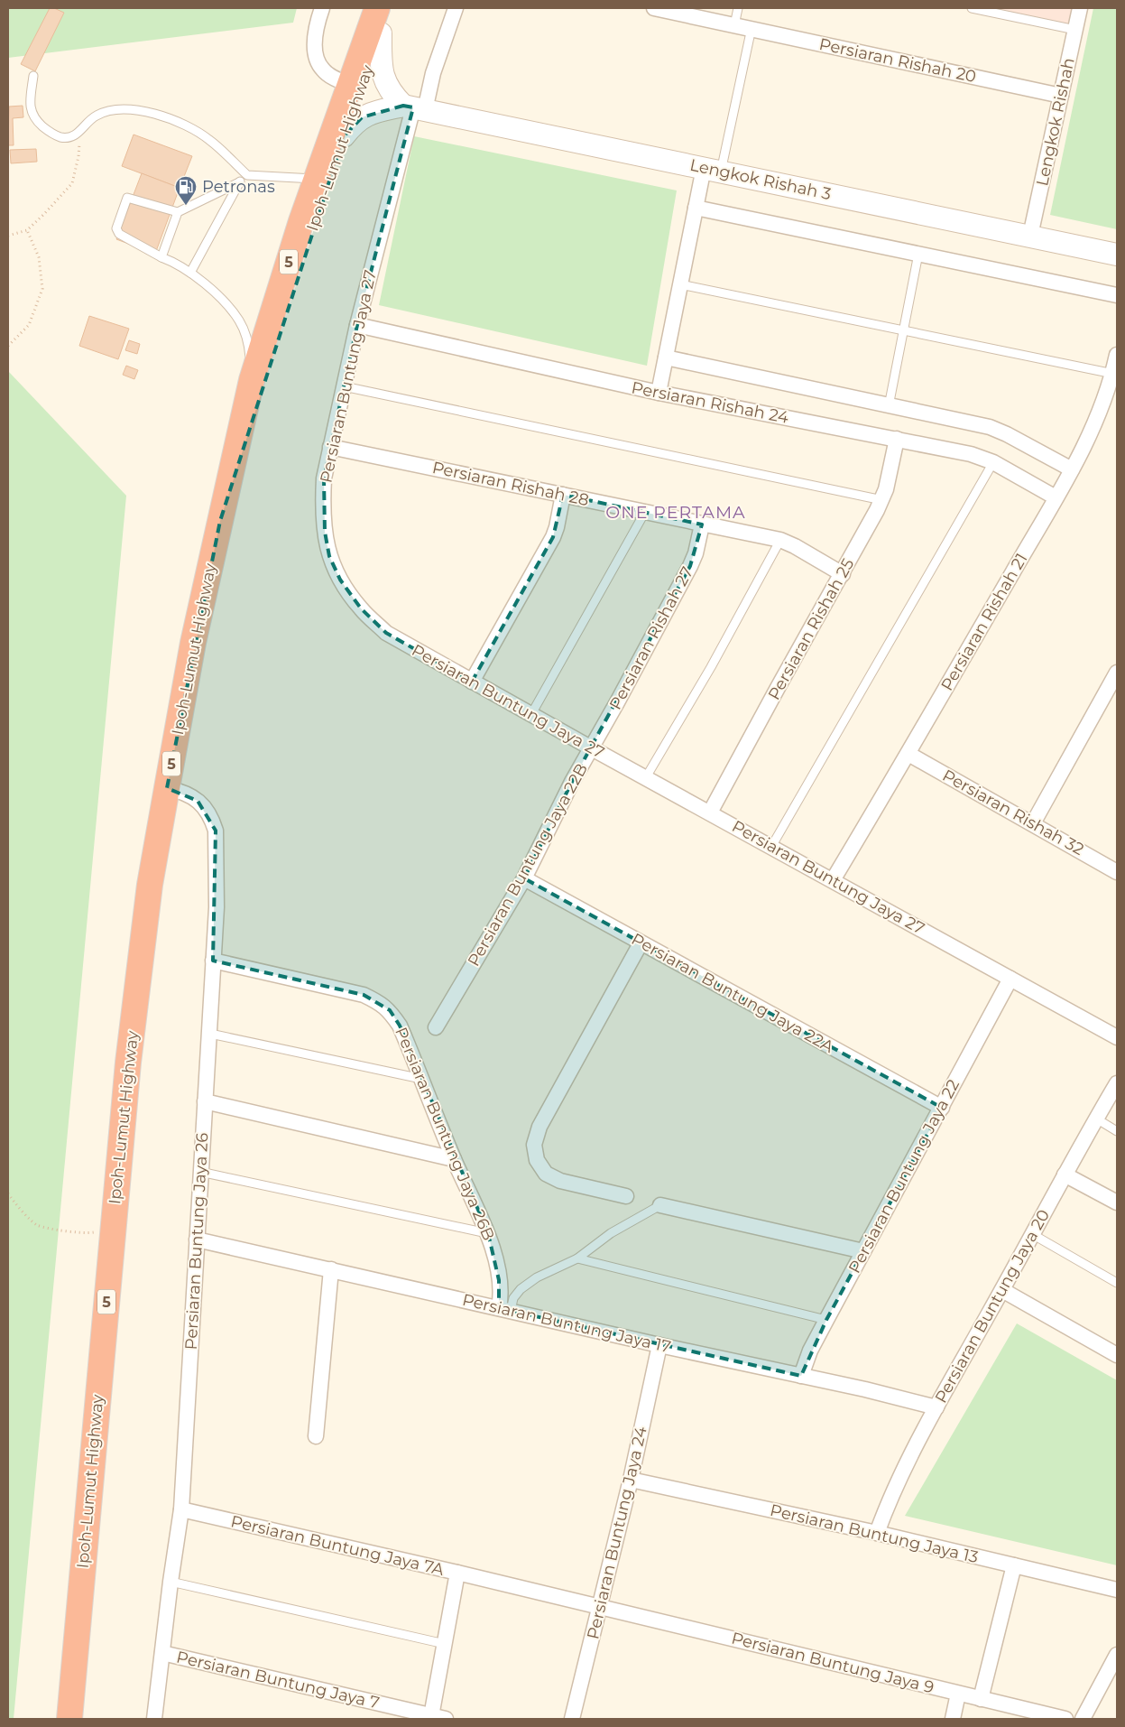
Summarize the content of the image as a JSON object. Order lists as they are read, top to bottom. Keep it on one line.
{"streets":{"highway":["Ipoh-Lumut Highway","5"],"street":["Persiaran Rishah 20","Lengkok Rishah","Lengkok Rishah 3","Persiaran Buntung Jaya 27","Persiaran Rishah 24","Persiaran Rishah 28","Persiaran Rishah 21","Persiaran Rishah 25","Persiaran Rishah 27","Persiaran Rishah 32","Persiaran Buntung Jaya 22B","Persiaran Buntung Jaya 22A","Persiaran Buntung Jaya 26B","Persiaran Buntung Jaya 22","Persiaran Buntung Jaya 26","Persiaran Buntung Jaya 20","Persiaran Buntung Jaya 17","Persiaran Buntung Jaya 24","Persiaran Buntung Jaya 13","Persiaran Buntung Jaya 7A","Persiaran Buntung Jaya 9","Persiaran Buntung Jaya 7"]},"crossings":[["Persiaran Rishah 20","Lengkok Rishah"],["Lengkok Rishah","Lengkok Rishah 3"],["Ipoh-Lumut Highway","Lengkok Rishah 3"],["Ipoh-Lumut Highway","Persiaran Buntung Jaya 26"],["Lengkok Rishah 3","Persiaran Buntung Jaya 27"],["Persiaran Buntung Jaya 27","Persiaran Rishah 24"],["Persiaran Buntung Jaya 27","Persiaran Rishah 28"],["Persiaran Buntung Jaya 27","Persiaran Rishah 21"],["Persiaran Buntung Jaya 27","Persiaran Rishah 25"],["Persiaran Buntung Jaya 27","Persiaran Rishah 27"],["Persiaran Buntung Jaya 27","Persiaran Buntung Jaya 22B"],["Persiaran Buntung Jaya 27","Persiaran Buntung Jaya 22"],["Persiaran Rishah 24","Persiaran Rishah 21"],["Persiaran Rishah 24","Persiaran Rishah 25"],["Persiaran Rishah 28","Persiaran Rishah 25"],["Persiaran Rishah 28","Persiaran Rishah 27"],["Persiaran Rishah 21","Persiaran Rishah 32"],["Persiaran Rishah 27","Persiaran Buntung Jaya 22B"],["Persiaran Buntung Jaya 22B","Persiaran Buntung Jaya 22A"],["Persiaran Buntung Jaya 22A","Persiaran Buntung Jaya 22"],["Persiaran Buntung Jaya 26B","Persiaran Buntung Jaya 26"],["Persiaran Buntung Jaya 26B","Persiaran Buntung Jaya 17"],["Persiaran Buntung Jaya 22","Persiaran Buntung Jaya 17"],["Persiaran Buntung Jaya 26","Persiaran Buntung Jaya 17"],["Persiaran Buntung Jaya 26","Persiaran Buntung Jaya 7A"],["Persiaran Buntung Jaya 26","Persiaran Buntung Jaya 7"],["Persiaran Buntung Jaya 20","Persiaran Buntung Jaya 17"],["Persiaran Buntung Jaya 20","Persiaran Buntung Jaya 13"],["Persiaran Buntung Jaya 17","Persiaran Buntung Jaya 24"],["Persiaran Buntung Jaya 24","Persiaran Buntung Jaya 13"],["Persiaran Buntung Jaya 24","Persiaran Buntung Jaya 9"],["Persiaran Buntung Jaya 7A","Persiaran Buntung Jaya 9"],["Persiaran Buntung Jaya 7A","Persiaran Buntung Jaya 7"]],"districts":["ONE PERTAMA"],"places":{"fuel station":["Petronas"]}}
